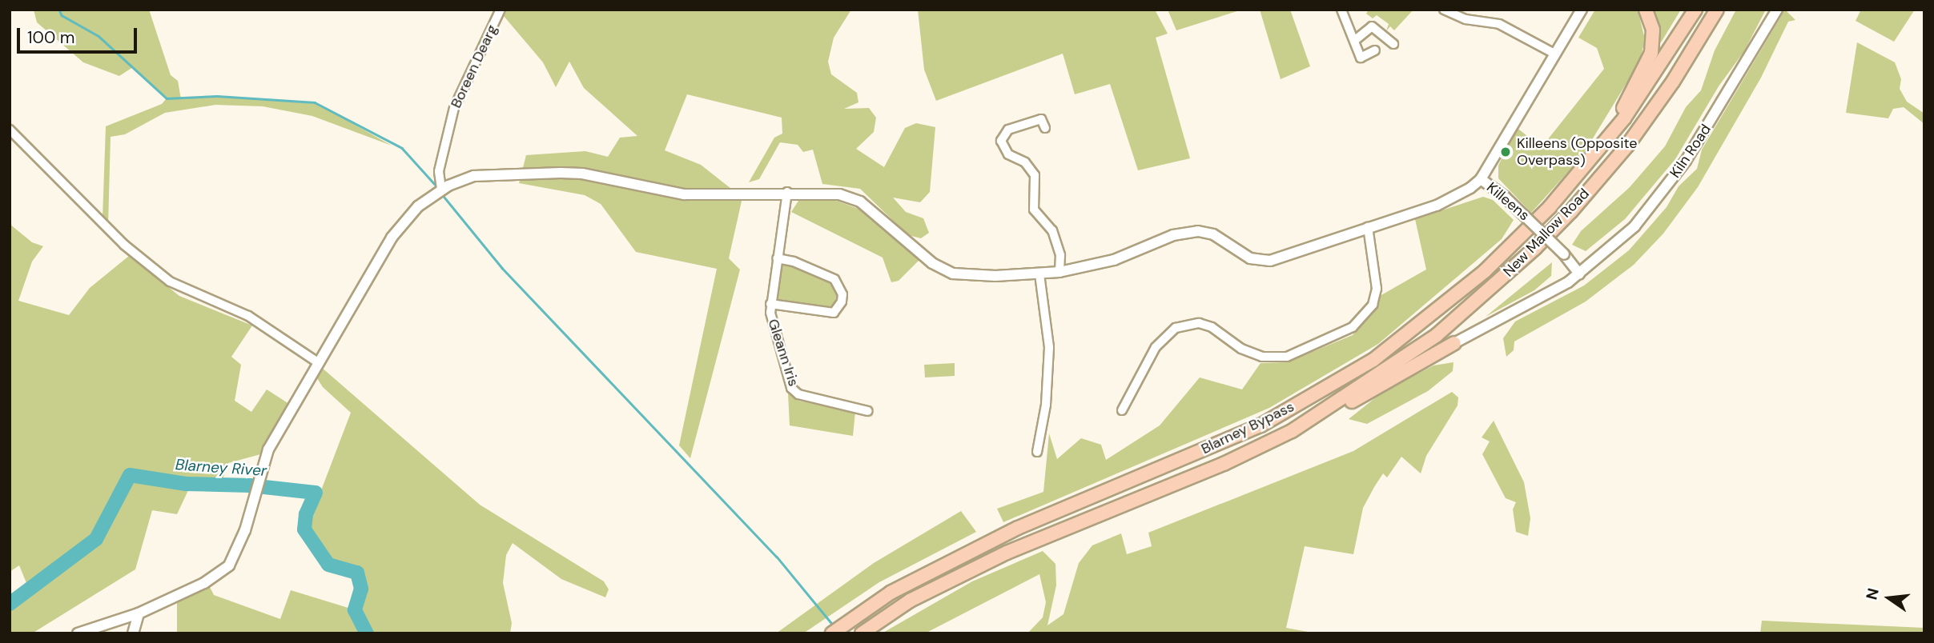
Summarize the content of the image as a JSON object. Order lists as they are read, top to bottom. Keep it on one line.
{"streets":{"highway":["New Mallow Road","Blarney Bypass"],"street":["Boreen Dearg","Kiln Road","Killeens","Gleann Iris"]},"crossings":[["Kiln Road","Killeens"],["New Mallow Road","Blarney Bypass"]],"water":["Blarney River"],"places":["Killeens (Opposite Overpass)"],"scale_bar":"100 m","north":"left"}
